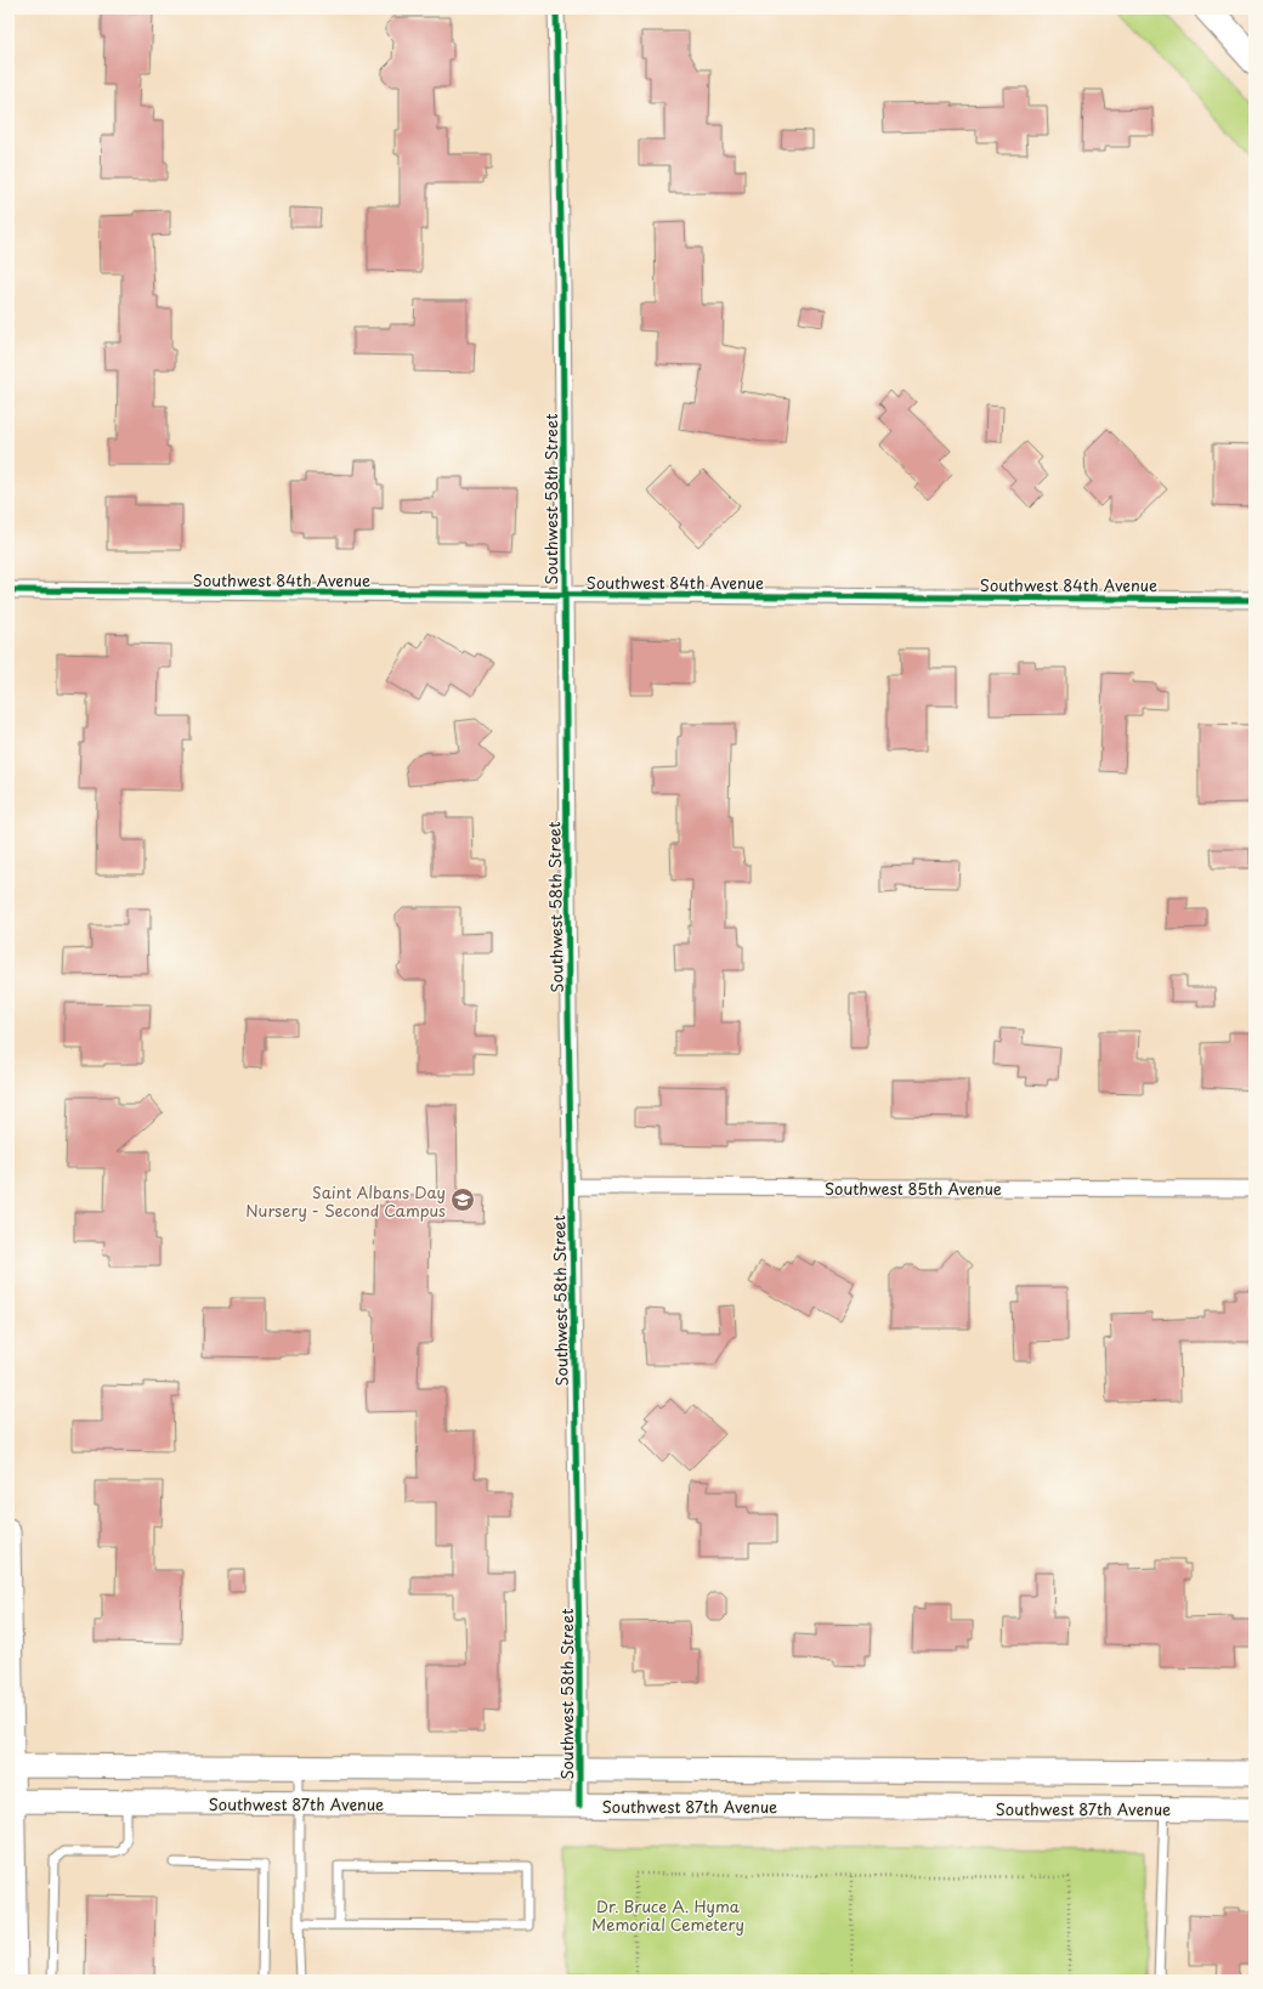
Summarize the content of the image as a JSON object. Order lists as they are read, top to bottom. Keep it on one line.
{"streets":{"main road":["Southwest 87th Avenue"],"street":["Southwest 58th Street","Southwest 84th Avenue","Southwest 85th Avenue"]},"crossings":[["Southwest 58th Street","Southwest 84th Avenue"],["Southwest 58th Street","Southwest 85th Avenue"],["Southwest 58th Street","Southwest 87th Avenue"]],"parks":["Dr. Bruce A. Hyma Memorial Cemetery"],"places":{"school or university":["Saint Albans Day Nursery - Second Campus"]}}
